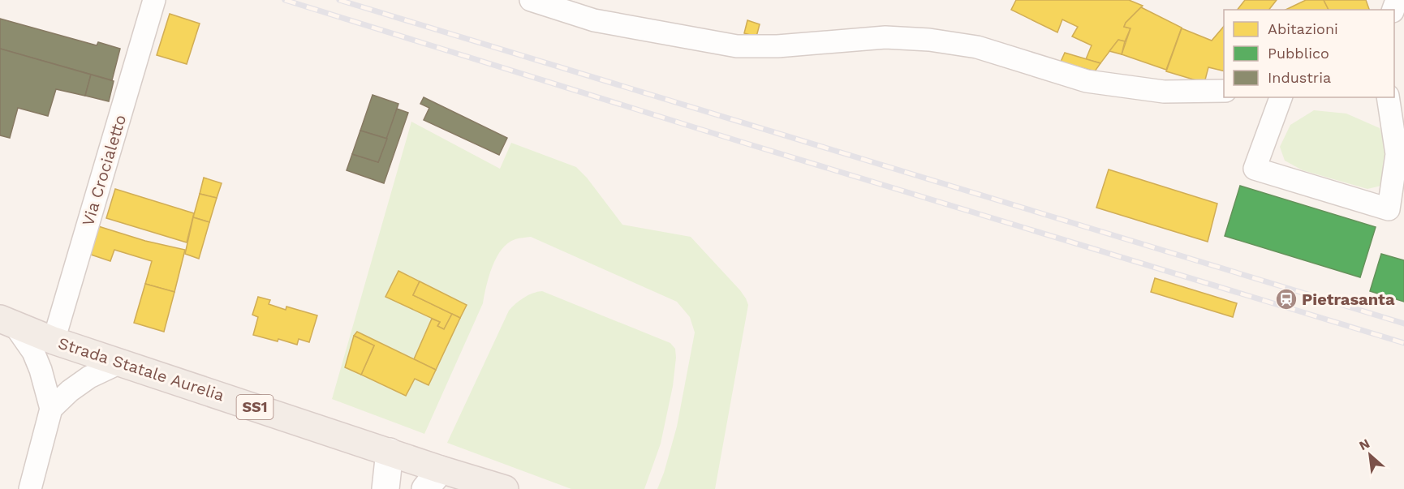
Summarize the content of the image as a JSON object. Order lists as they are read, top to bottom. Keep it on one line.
{"streets":{"main road":["Strada Statale Aurelia","SS1"],"street":["Via Crocialetto"]},"crossings":[["Via Crocialetto","Strada Statale Aurelia"]],"places":{"station":["Pietrasanta"]},"legend":["Abitazioni","Pubblico","Industria"],"north":"top left"}
